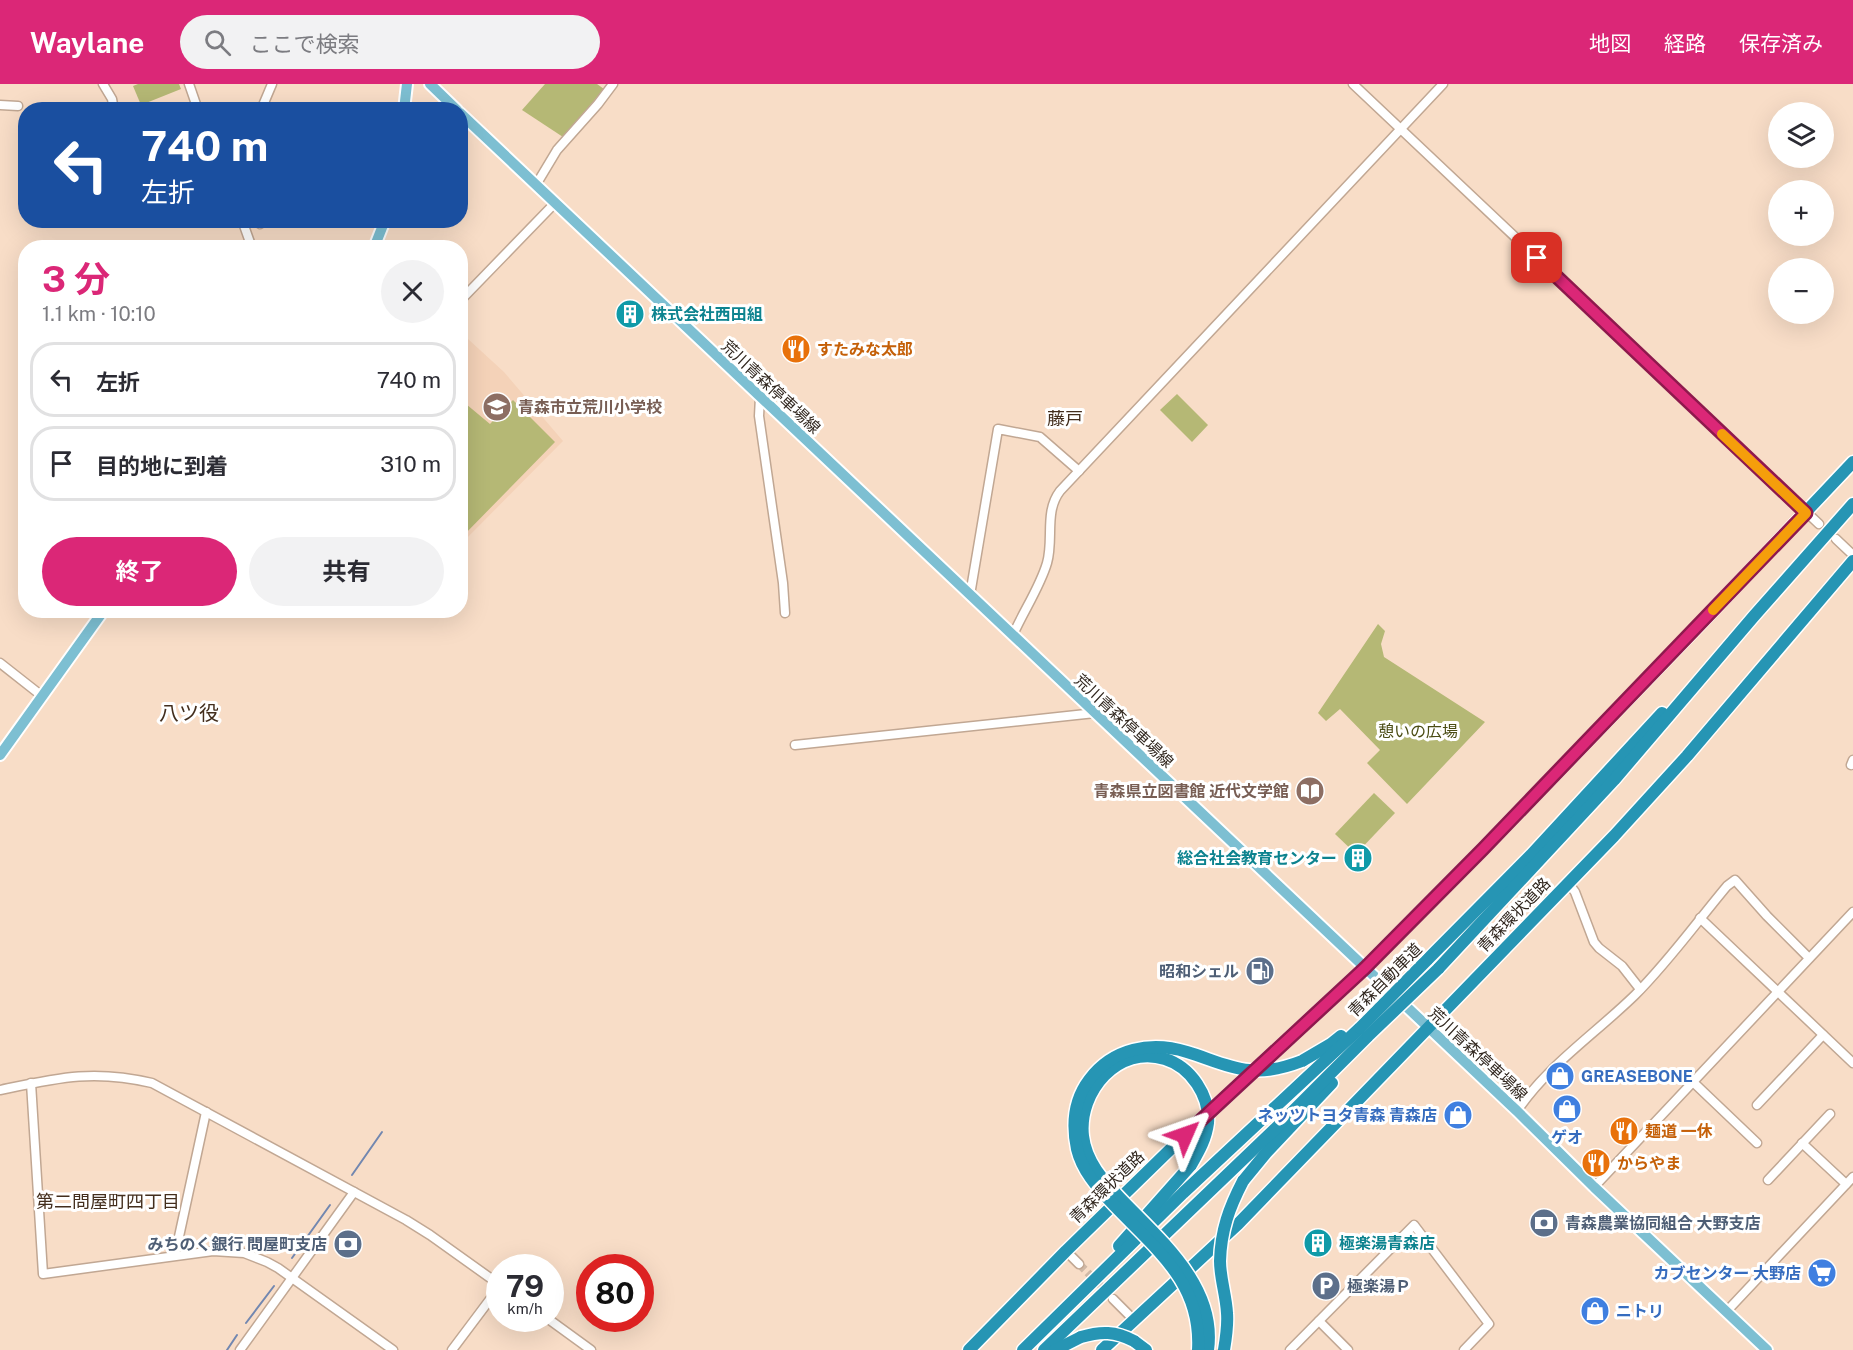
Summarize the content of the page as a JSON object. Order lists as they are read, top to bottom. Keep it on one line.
{"streets":{"highway":["青森環状道路","青森自動車道"],"main road":["荒川青森停車場線"]},"crossings":[["荒川青森停車場線","青森環状道路"]],"districts":["藤戸","八ツ役","第二問屋町四丁目"],"parks":["憩いの広場"],"places":{"building":["株式会社西田組","総合社会教育センター","極楽湯青森店"],"restaurant":["すたみな太郎","麺道 一休","からやま"],"school or university":["青森市立荒川小学校"],"library":["青森県立図書館 近代文学館"],"fuel station":["昭和シェル"],"shop":["GREASEBONE","ゲオ","ネッツトヨタ青森 青森店","ニトリ"],"bank":["青森農業協同組合 大野支店","みちのく銀行 問屋町支店"],"supermarket":["カブセンター 大野店"],"parking":["極楽湯Ｐ"]},"page":{"header":"Waylane","search":"ここで検索","nav":["地図","経路","保存済み"],"map_buttons":["+","−"],"turn":["740 m","左折"],"heading":["3 分","1.1 km · 10:10"],"list":[{"name":"左折","value":"740 m"},{"name":"目的地に到着","value":"310 m"}],"buttons":["終了","共有"],"speed":"79 km/h","limit":"80"}}
